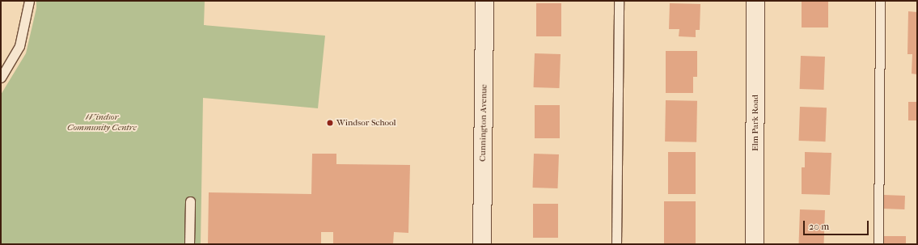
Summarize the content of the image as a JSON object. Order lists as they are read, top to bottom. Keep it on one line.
{"streets":{"street":["Cunnington Avenue","Elm Park Road"]},"parks":["Windsor Community Centre"],"places":["Windsor School"],"scale_bar":"20 m"}
